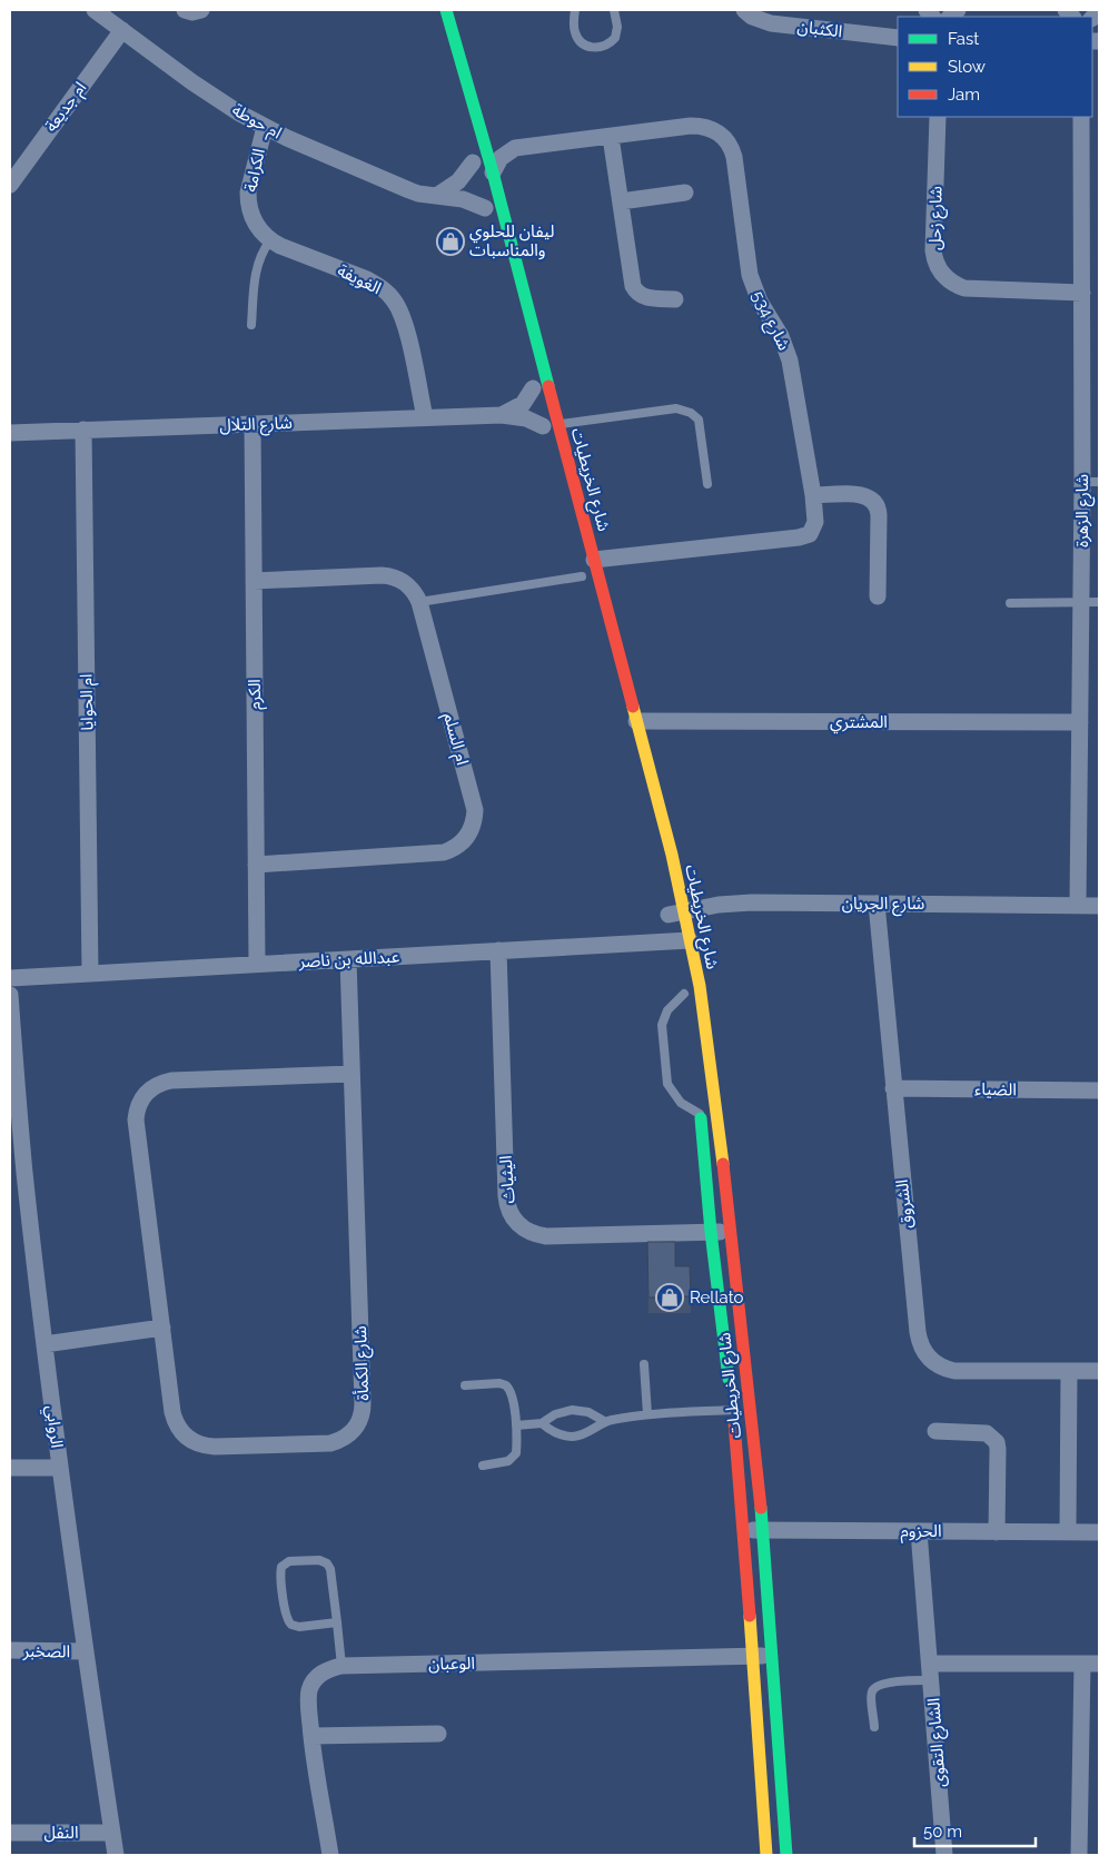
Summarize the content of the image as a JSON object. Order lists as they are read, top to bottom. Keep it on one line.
{"streets":{"street":["الكثبان","ام جديعة","ام حوطة","الكرامة","شارع زحل","الغويفة","شارع 534","شارع التلال","شارع الخريطيات","شارع الزهرة","الكرم","ام الحوايا","المشتري","ام السلم","شارع الجريان","عبدالله بن ناصر","الضياء","اليثياث","الشروق","شارع الكمأة","الروابي","الحزوم","الصخبر","الوعبان","الشارع التقوى","النفل"]},"crossings":[["ام جديعة","ام حوطة"],["ام حوطة","الكرامة"],["ام حوطة","شارع الخريطيات"],["الكرامة","الغويفة"],["شارع زحل","شارع الزهرة"],["الغويفة","شارع التلال"],["شارع 534","شارع الخريطيات"],["شارع التلال","شارع الخريطيات"],["شارع التلال","الكرم"],["شارع التلال","ام الحوايا"],["شارع الخريطيات","المشتري"],["شارع الخريطيات","شارع الجريان"],["شارع الخريطيات","عبدالله بن ناصر"],["شارع الخريطيات","اليثياث"],["شارع الخريطيات","الحزوم"],["شارع الخريطيات","الوعبان"],["شارع الزهرة","المشتري"],["شارع الزهرة","شارع الجريان"],["الكرم","ام السلم"],["الكرم","عبدالله بن ناصر"],["ام الحوايا","عبدالله بن ناصر"],["شارع الجريان","عبدالله بن ناصر"],["شارع الجريان","الشروق"],["عبدالله بن ناصر","اليثياث"],["عبدالله بن ناصر","شارع الكمأة"],["الضياء","الشروق"],["الروابي","الصخبر"],["الروابي","النفل"],["الحزوم","الشارع التقوى"]],"places":{"shop":["ليفان للحلوي والمناسبات","Rellato"]},"legend":["Fast","Slow","Jam"],"scale_bar":"50 m"}
